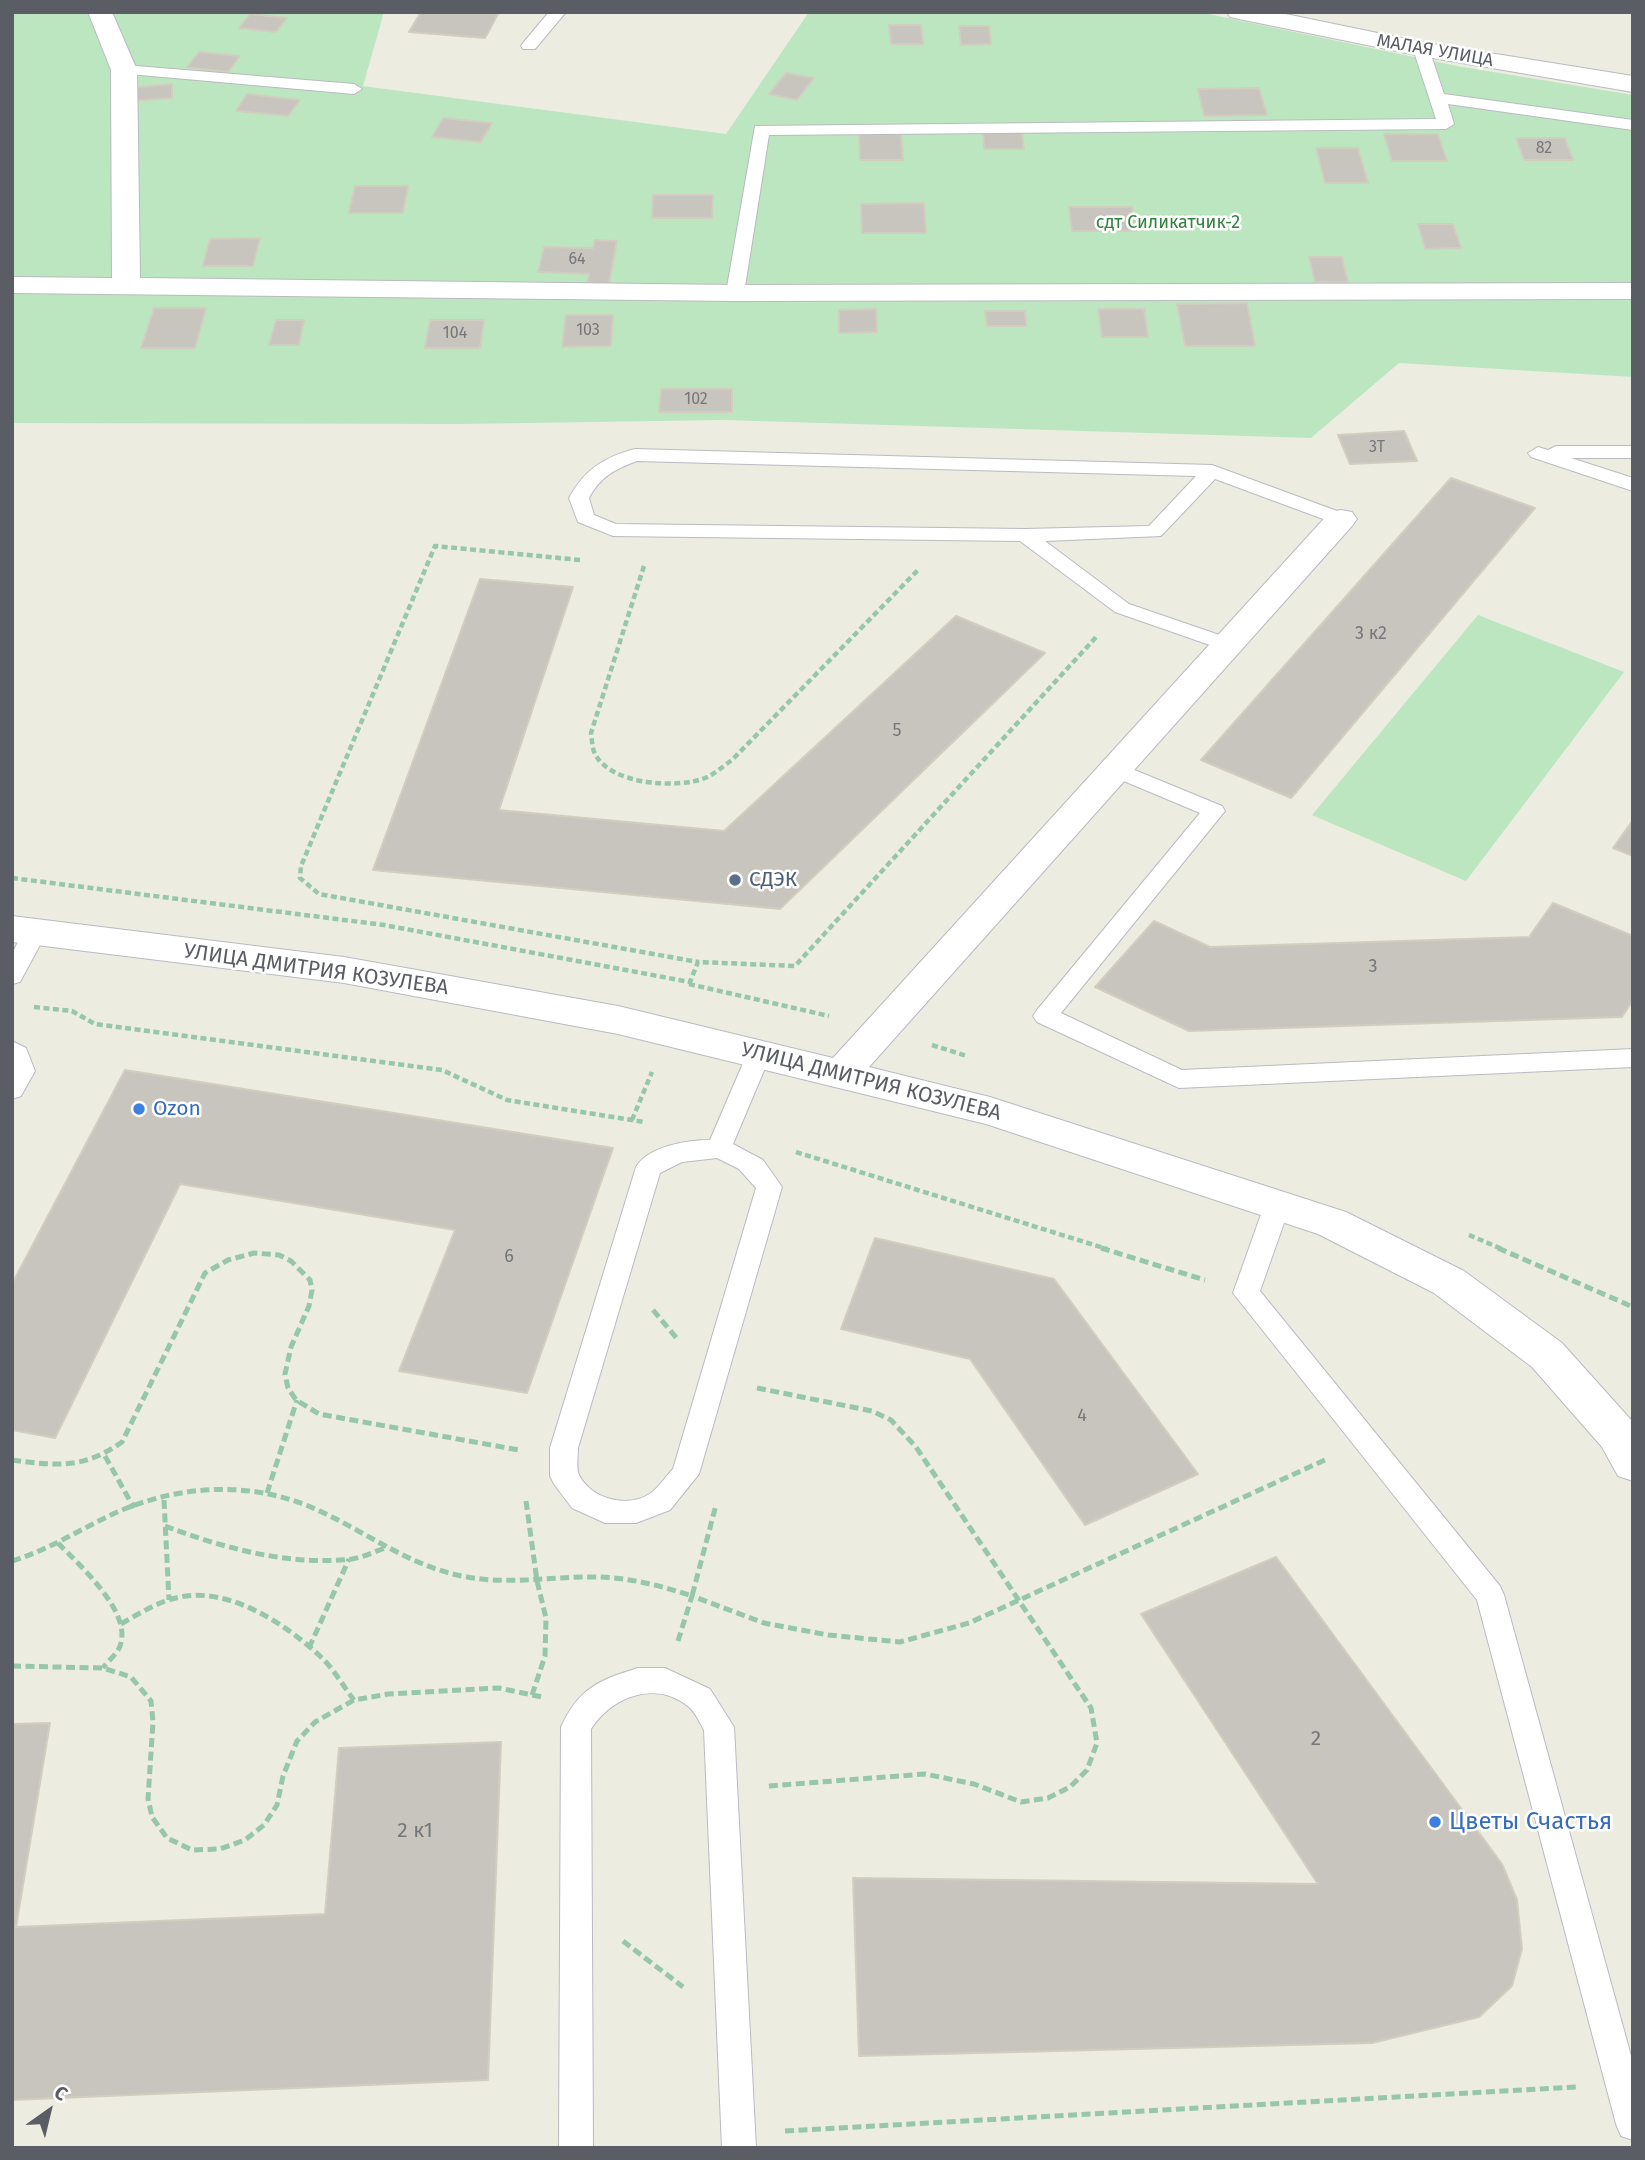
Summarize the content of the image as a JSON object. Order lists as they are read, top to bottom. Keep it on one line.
{"streets":{"street":["МАЛАЯ УЛИЦА","УЛИЦА ДМИТРИЯ КОЗУЛЕВА"]},"parks":["сдт Силикатчик-2"],"places":["СДЭК","Ozon","Цветы Счастья"],"house_numbers":["82","64","103","104","102","3Т","3 к2","5","3","6","4","2","2 к1"],"north":"top right"}
